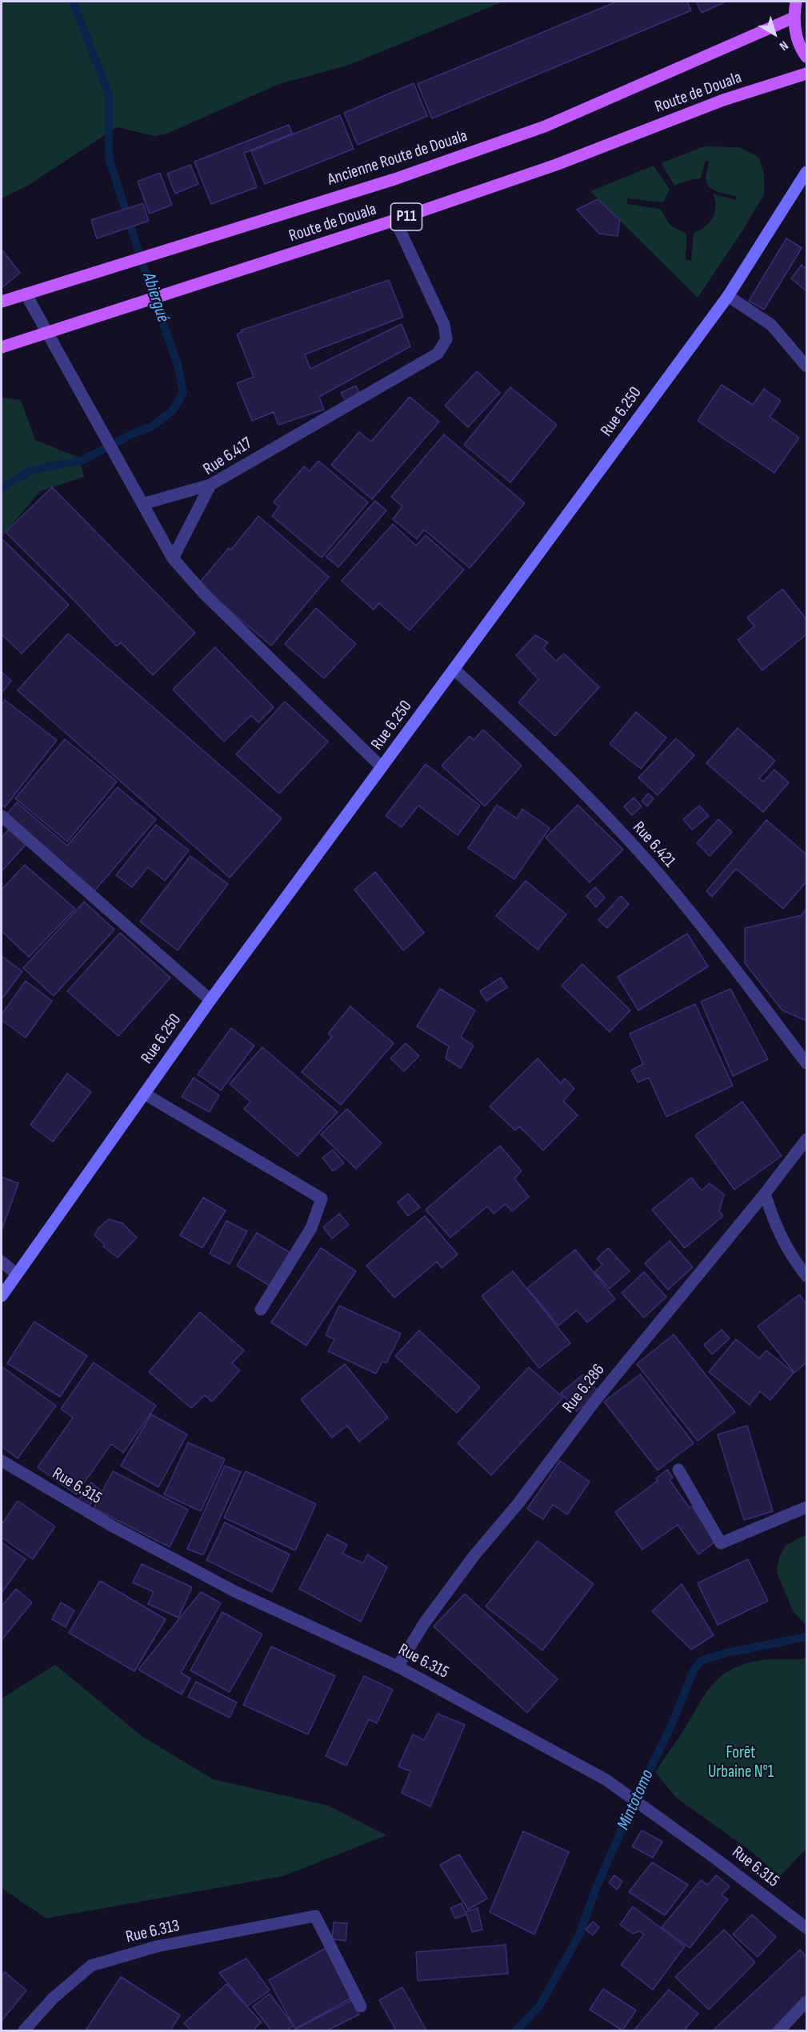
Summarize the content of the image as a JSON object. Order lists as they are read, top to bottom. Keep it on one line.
{"streets":{"main road":["Route de Douala","Ancienne Route de Douala","P11","Rue 6.250"],"street":["Rue 6.417","Rue 6.421","Rue 6.286","Rue 6.315","Rue 6.313"]},"crossings":[["Route de Douala","Rue 6.417"],["Rue 6.250","Rue 6.421"],["Rue 6.286","Rue 6.315"]],"water":["Abiergué","Mintotomo"],"parks":["Forêt Urbaine N°1"],"north":"bottom right"}
